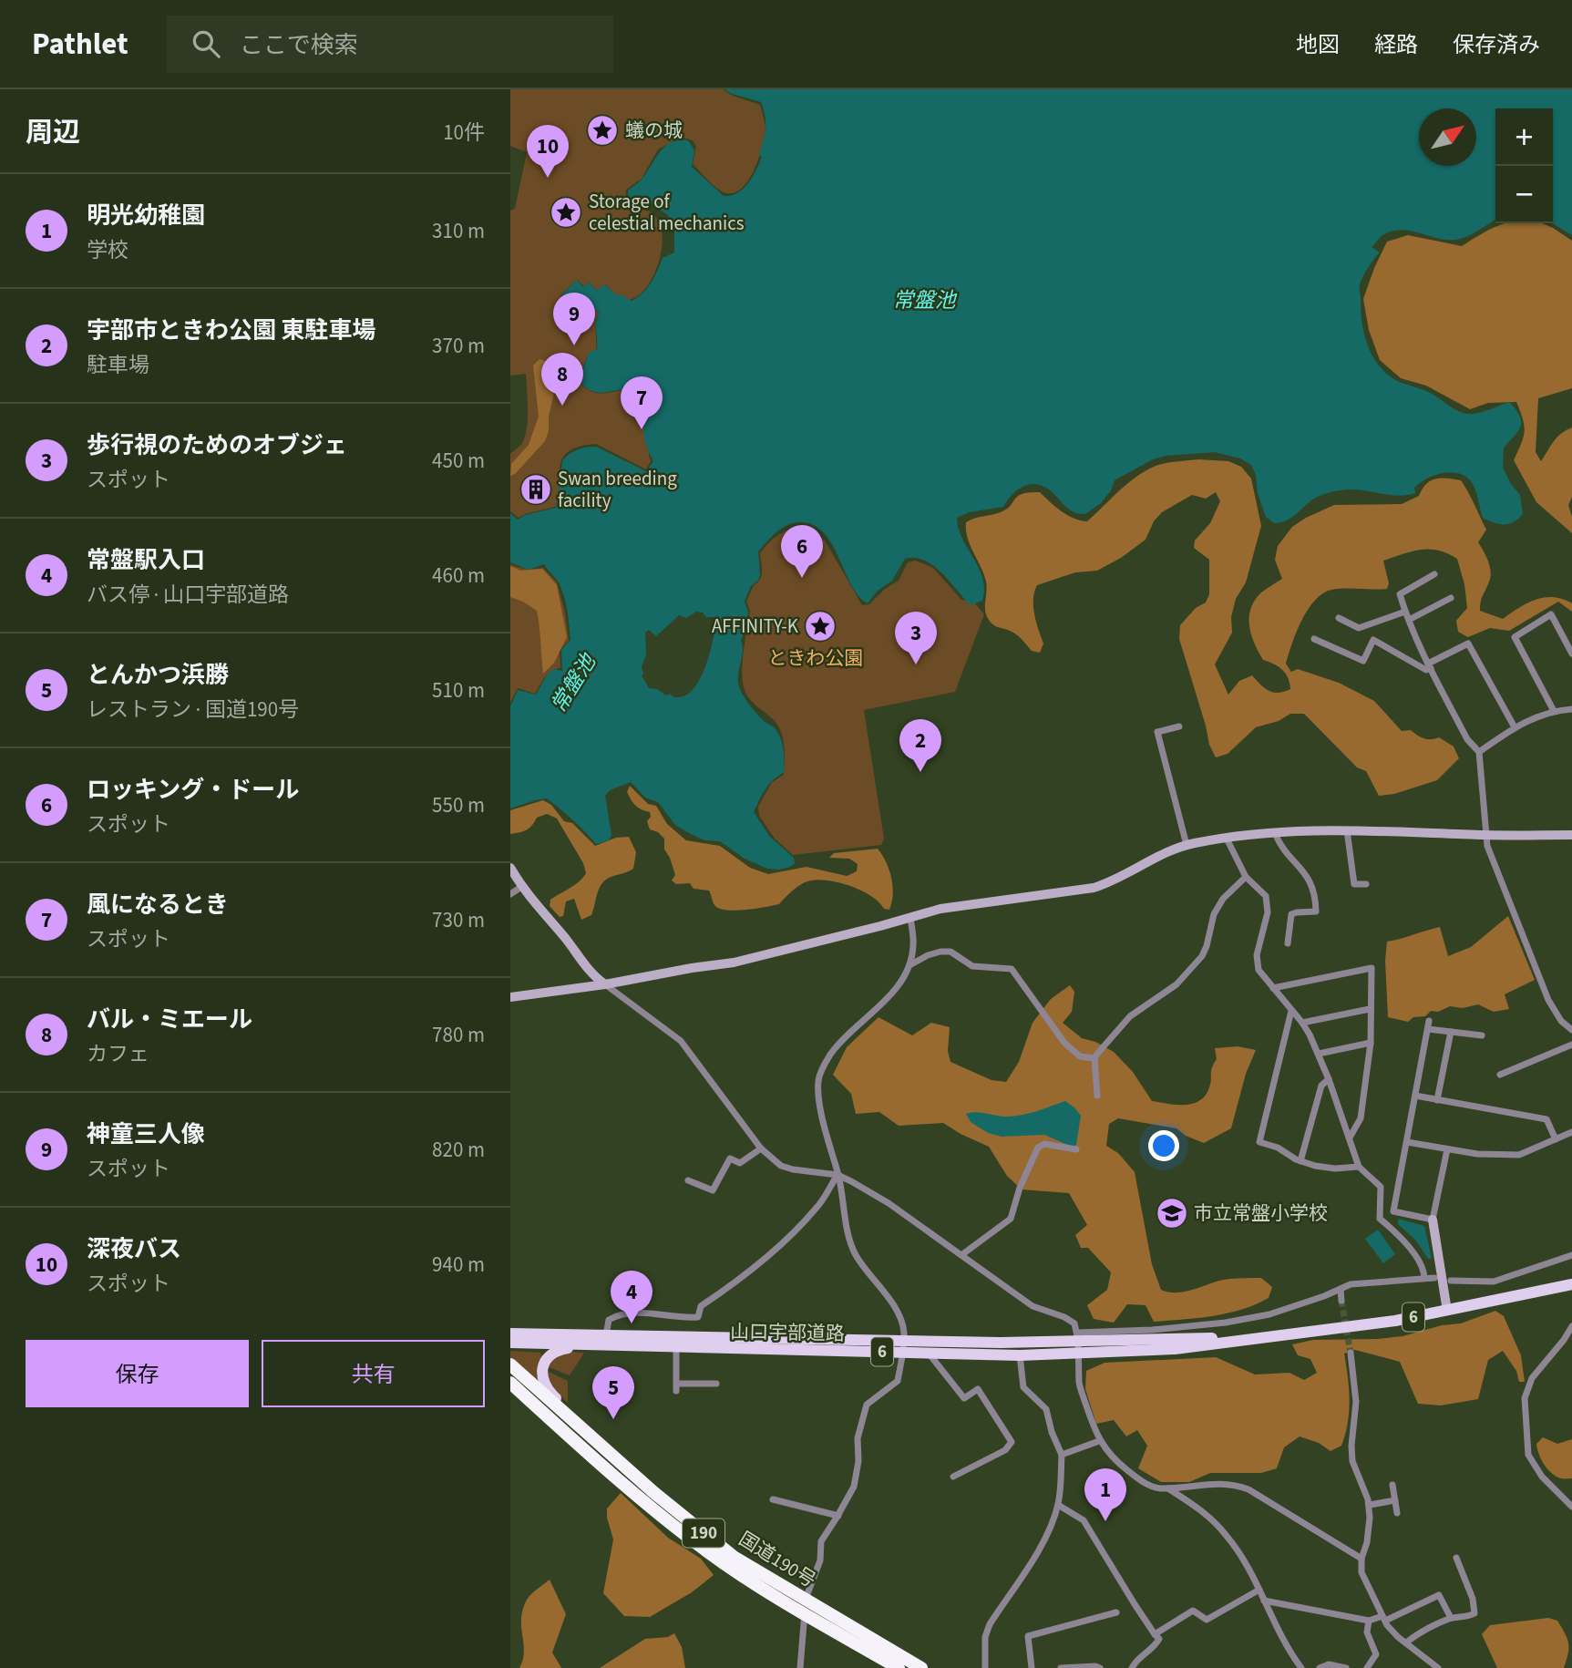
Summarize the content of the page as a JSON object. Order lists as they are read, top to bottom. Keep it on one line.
{"streets":{"highway":["190","国道190号"],"main road":["6","山口宇部道路"]},"water":["常盤池"],"parks":["ときわ公園"],"places":{"place":["蟻の城","Storage of celestial mechanics","AFFINITY-K"],"building":["Swan breeding facility"],"school or university":["市立常盤小学校"]},"north":"top right","page":{"header":"Pathlet","search":"ここで検索","nav":["地図","経路","保存済み"],"heading":["周辺","10件"],"map_buttons":["+","−"],"pins":["10","9","8","7","6","3","2","4","5","1"],"list":[{"mark":"1","name":"明光幼稚園","note":"学校","value":"310 m"},{"mark":"2","name":"宇部市ときわ公園 東駐車場","note":"駐車場","value":"370 m"},{"mark":"3","name":"歩行視のためのオブジェ","note":"スポット","value":"450 m"},{"mark":"4","name":"常盤駅入口","note":"バス停 · 山口宇部道路","value":"460 m"},{"mark":"5","name":"とんかつ浜勝","note":"レストラン · 国道190号","value":"510 m"},{"mark":"6","name":"ロッキング・ドール","note":"スポット","value":"550 m"},{"mark":"7","name":"風になるとき","note":"スポット","value":"730 m"},{"mark":"8","name":"バル・ミエール","note":"カフェ","value":"780 m"},{"mark":"9","name":"神童三人像","note":"スポット","value":"820 m"},{"mark":"10","name":"深夜バス","note":"スポット","value":"940 m"}],"buttons":["保存","共有"]}}
